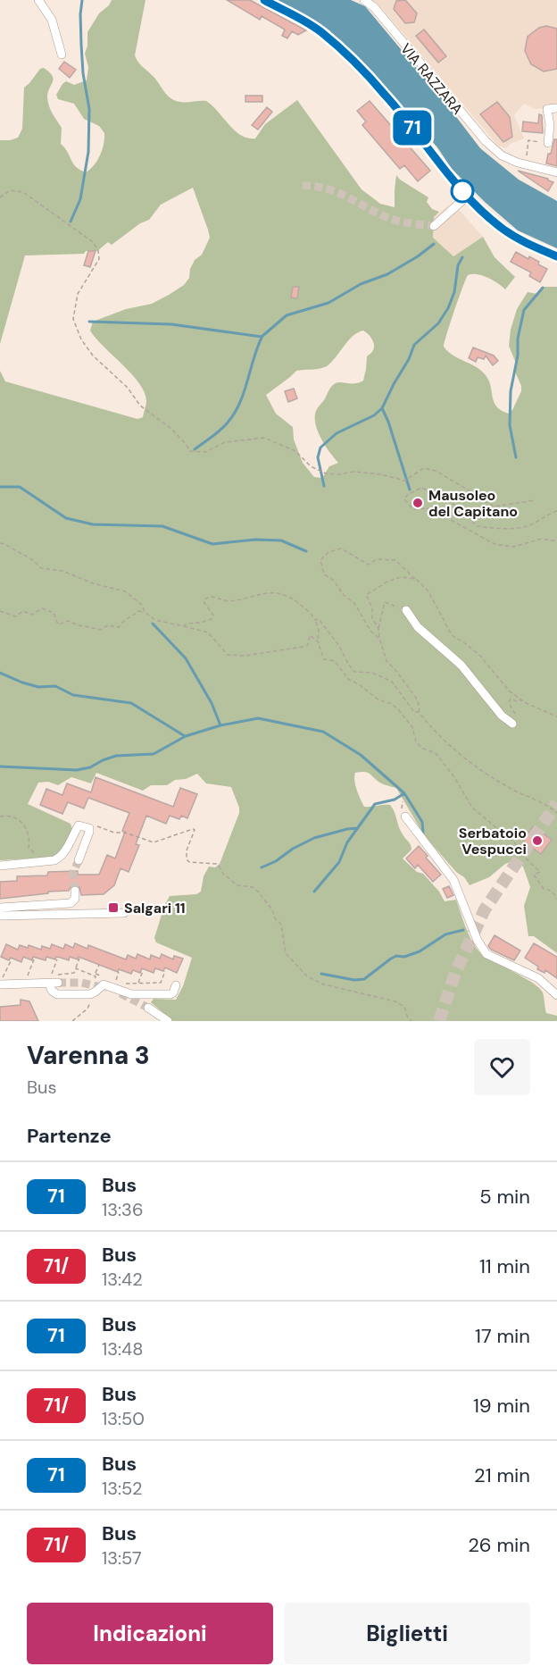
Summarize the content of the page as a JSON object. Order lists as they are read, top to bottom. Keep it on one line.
{"streets":{"street":["VIA RAZZARA"]},"places":{"other":["Mausoleo del Capitano","Serbatoio Vespucci"],"transit":["Salgari 11"]},"lines":["bus line 71"],"page":{"on_map":"71","heading":[["Varenna 3","Bus"],"Partenze"],"list":[{"mark":"71","name":"Bus","note":"13:36","value":"5 min"},{"mark":"71/","name":"Bus","note":"13:42","value":"11 min"},{"mark":"71","name":"Bus","note":"13:48","value":"17 min"},{"mark":"71/","name":"Bus","note":"13:50","value":"19 min"},{"mark":"71","name":"Bus","note":"13:52","value":"21 min"},{"mark":"71/","name":"Bus","note":"13:57","value":"26 min"}],"buttons":["Indicazioni","Biglietti"]}}
